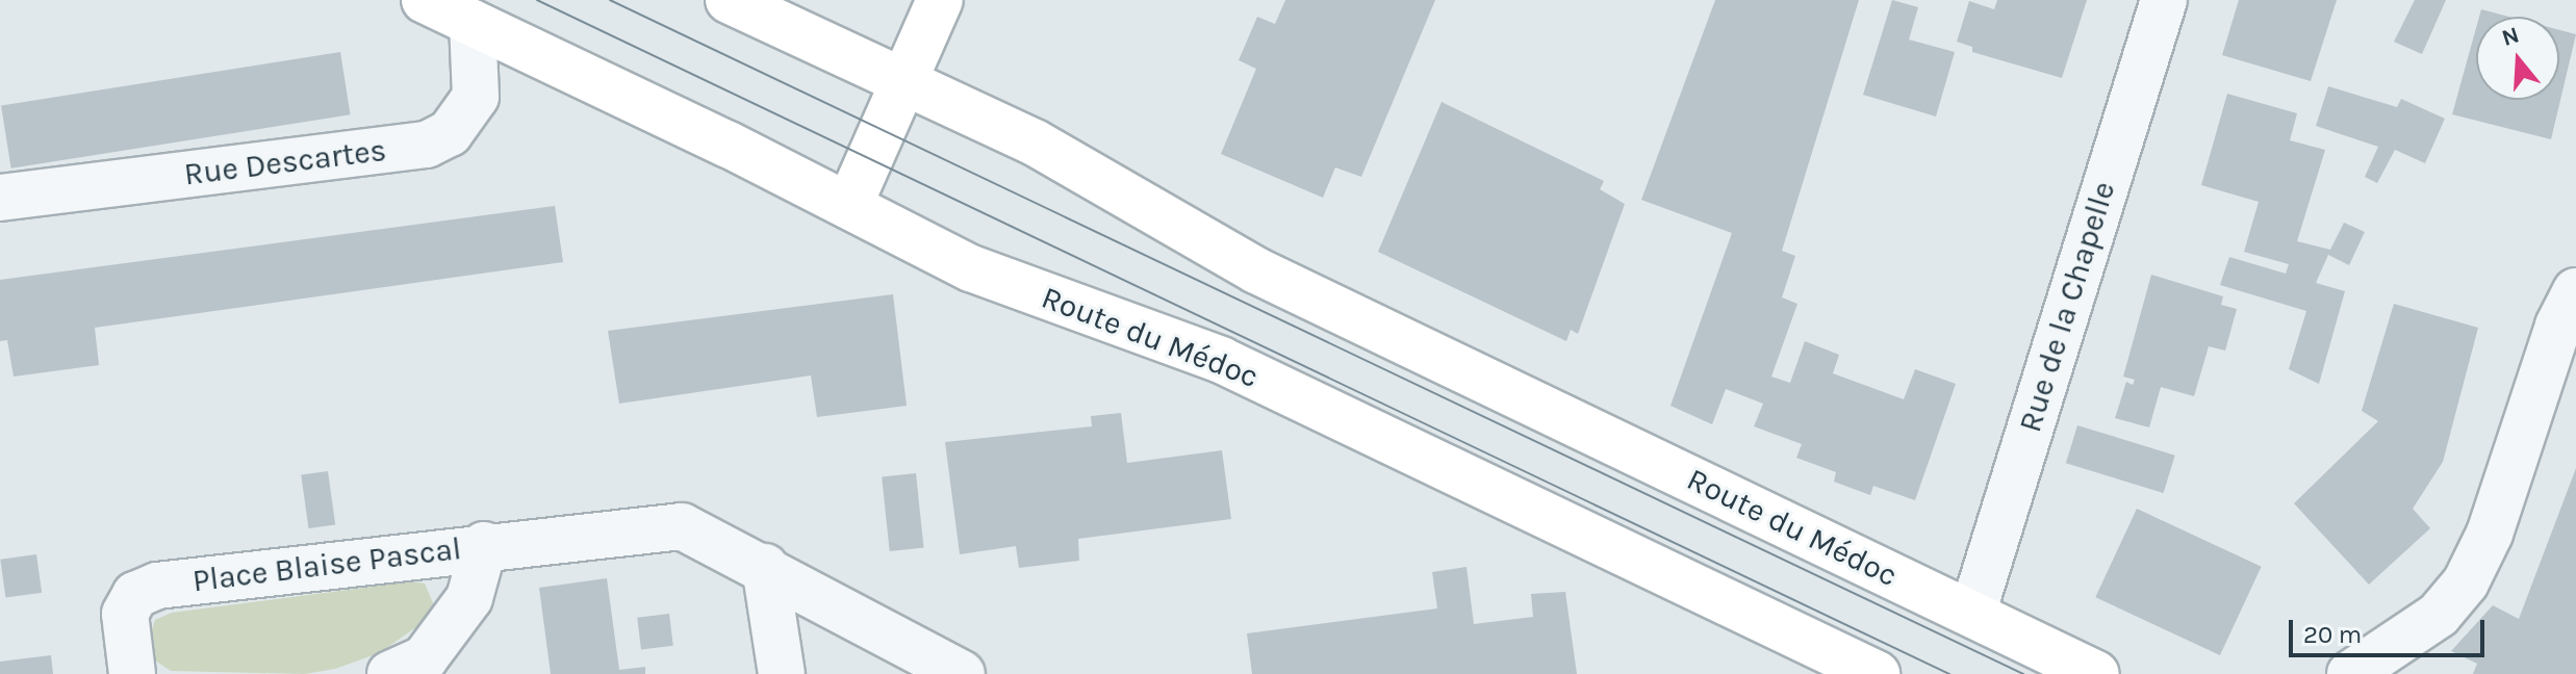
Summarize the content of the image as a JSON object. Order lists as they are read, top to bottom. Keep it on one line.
{"streets":{"main road":["Route du Médoc"],"street":["Rue Descartes","Rue de la Chapelle","Place Blaise Pascal"]},"crossings":[["Rue Descartes","Route du Médoc"],["Rue de la Chapelle","Route du Médoc"]],"scale_bar":"20 m","north":"top"}
